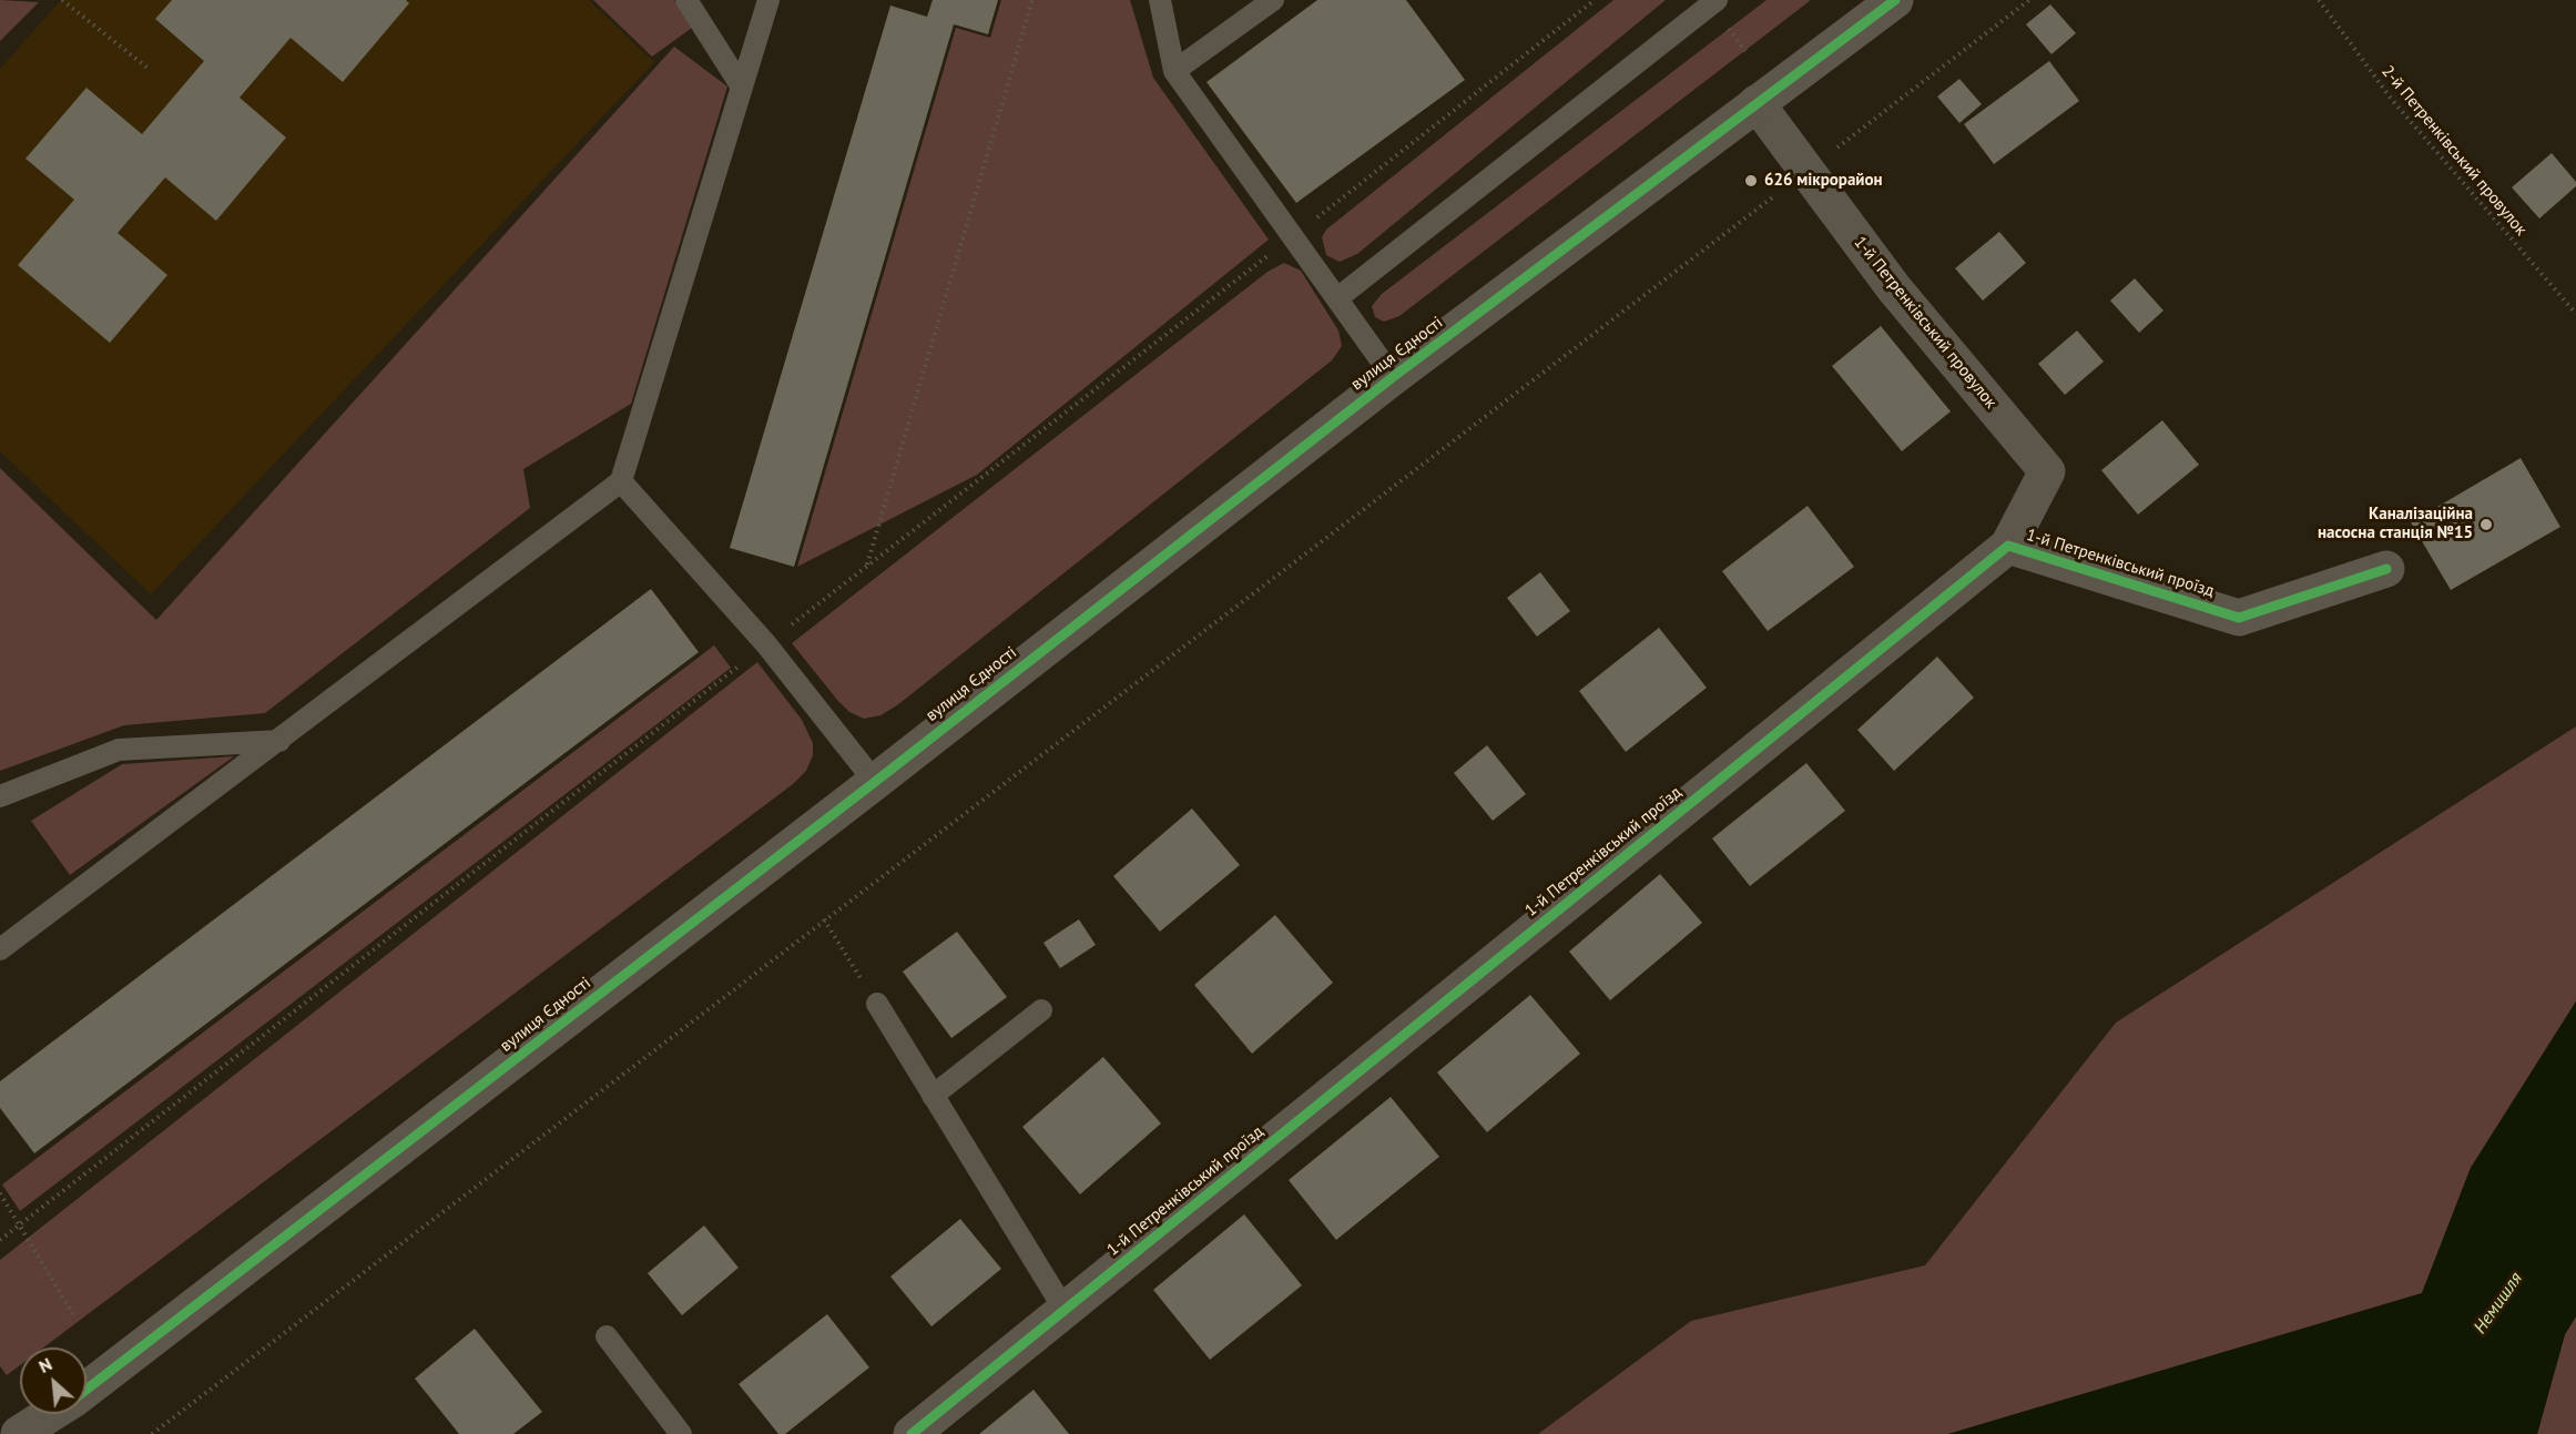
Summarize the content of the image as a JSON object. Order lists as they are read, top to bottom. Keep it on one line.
{"streets":{"street":["1-й Петренківський провулок","вулиця Єдності","1-й Петренківський проїзд"],"path":["2-й Петренківський провулок"]},"crossings":[["1-й Петренківський провулок","вулиця Єдності"],["1-й Петренківський провулок","1-й Петренківський проїзд"]],"water":["Немишля"],"places":["626 мікрорайон","Каналізаційна насосна станція №15"],"north":"top left"}
